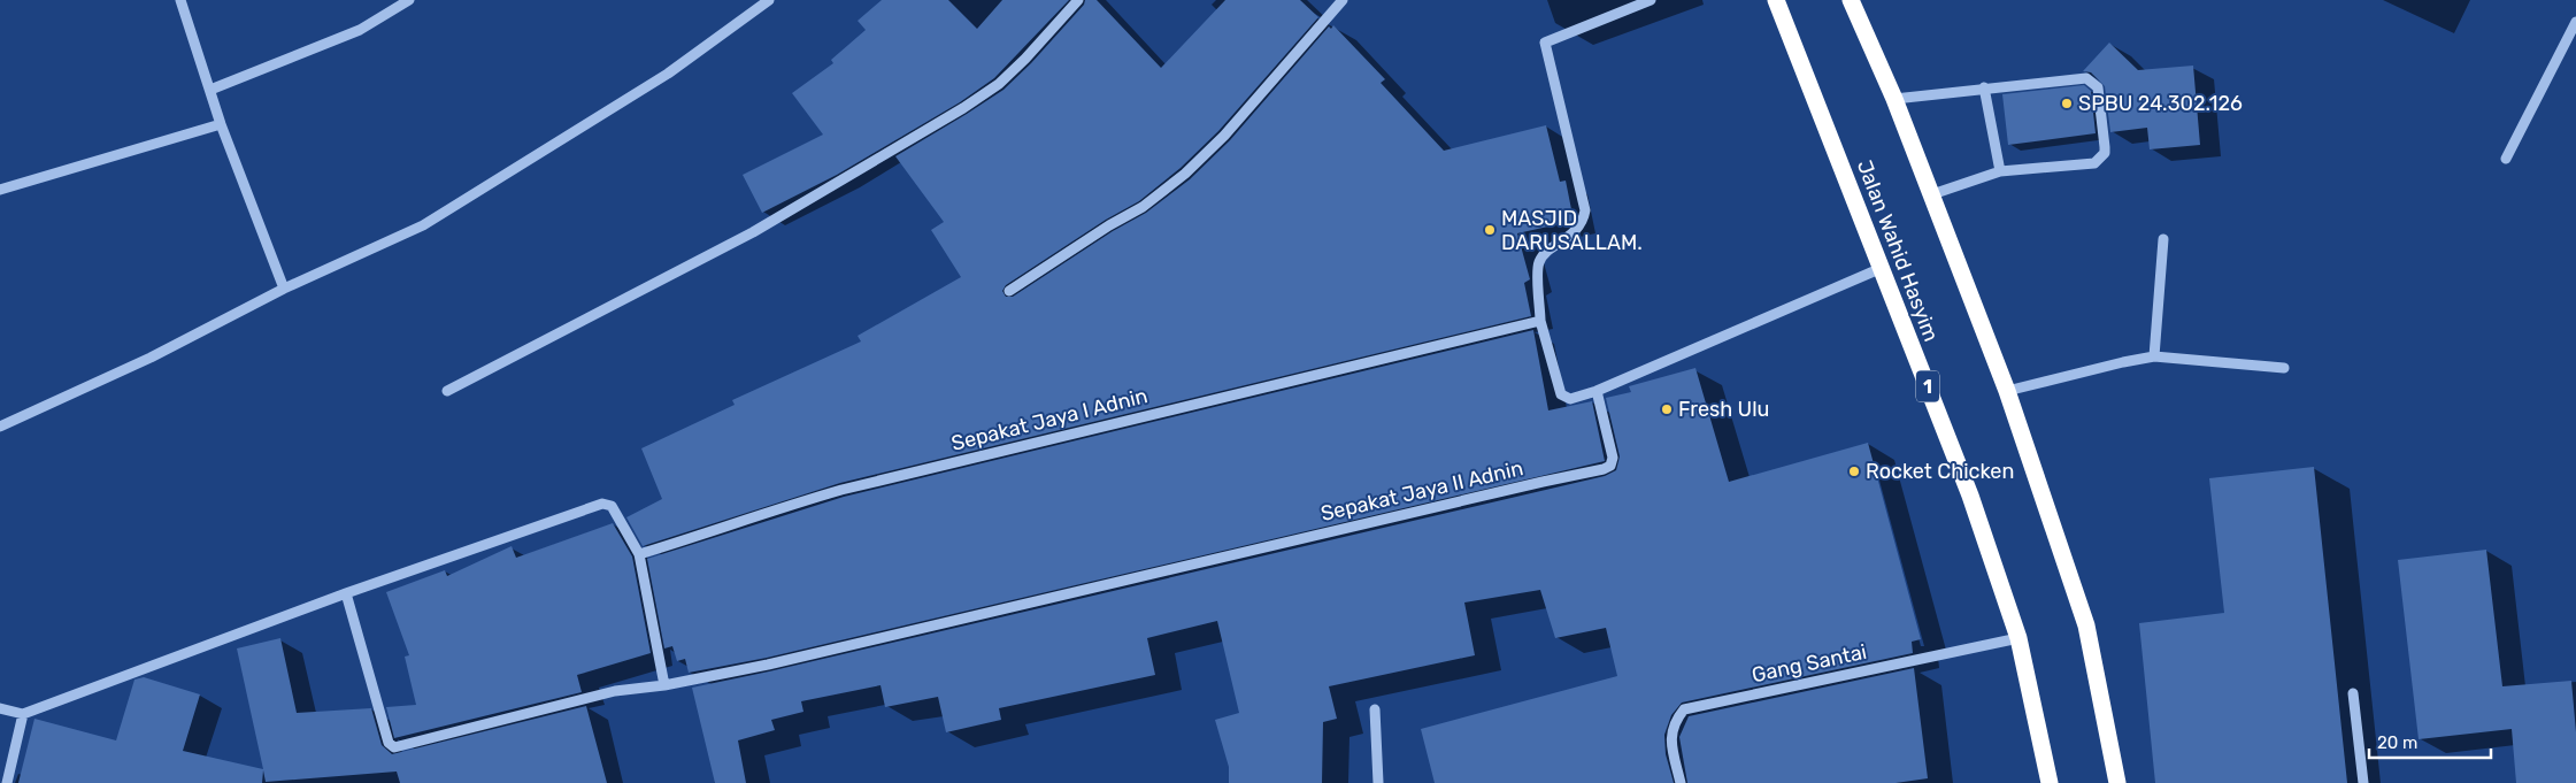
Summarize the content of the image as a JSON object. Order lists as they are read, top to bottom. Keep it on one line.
{"streets":{"highway":["Jalan Wahid Hasyim","1"],"street":["Sepakat Jaya I Adnin","Sepakat Jaya II Adnin","Gang Santai"]},"crossings":[["Jalan Wahid Hasyim","Gang Santai"]],"places":["SPBU 24.302.126","MASJID DARUSALLAM.","Fresh Ulu","Rocket Chicken"],"scale_bar":"20 m"}
